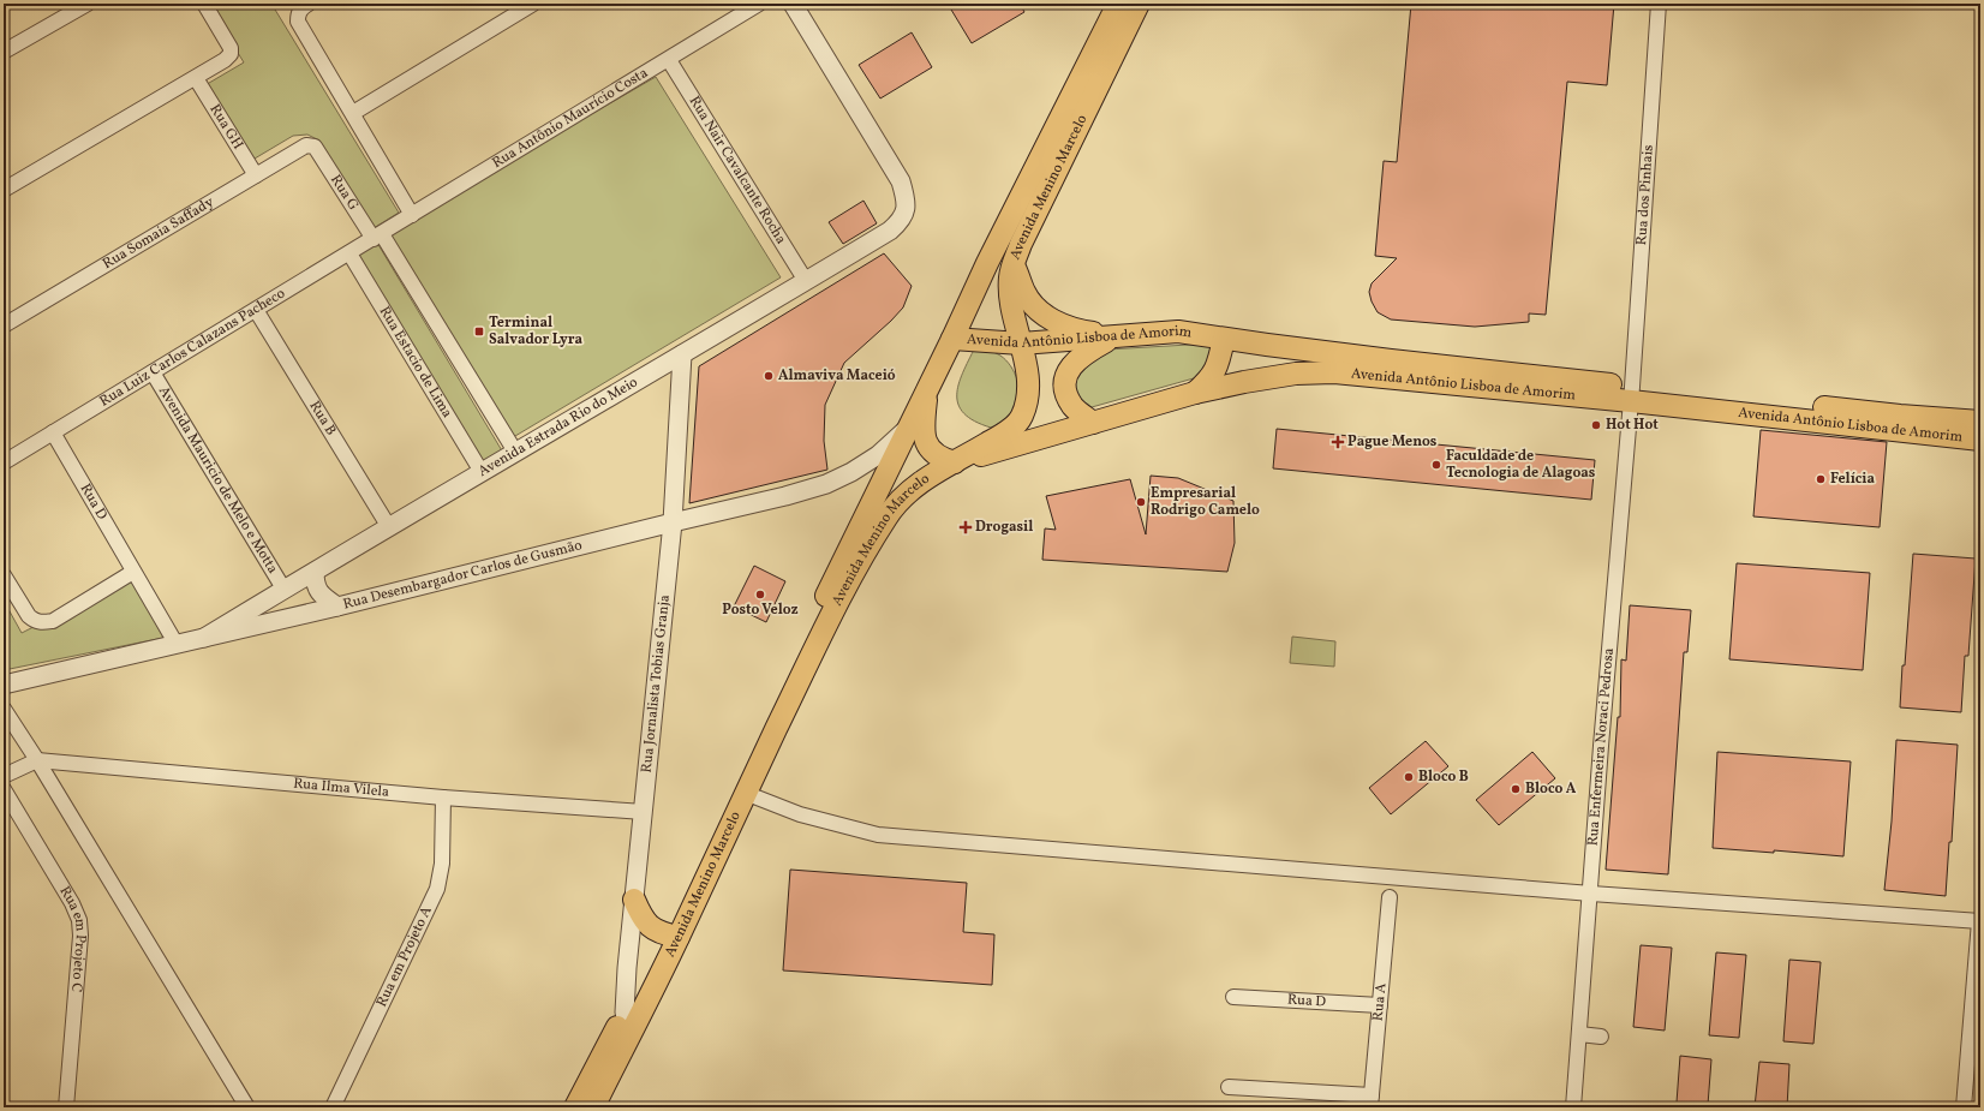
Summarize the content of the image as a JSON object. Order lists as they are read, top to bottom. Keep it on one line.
{"streets":{"main road":["Avenida Menino Marcelo","Avenida Antônio Lisboa de Amorim"],"street":["Rua Antônio Maurício Costa","Rua GH","Rua Nair Cavalcante Rocha","Rua G","Rua dos Pinhais","Rua Somaia Saffady","Rua Luiz Carlos Calazans Pacheco","Rua Estacio de Lima","Rua B","Avenida Estrada Rio do Meio","Avenida Mauricio de Melo e Motta","Rua D","Rua Desembargador Carlos de Gusmão","Rua Jornalista Tobias Granja","Rua Enfermeira Noraci Pedrosa","Rua Ilma Vilela","Rua em Projeto C","Rua em Projeto A","Rua A"]},"crossings":[["Rua Antônio Maurício Costa","Rua Nair Cavalcante Rocha"],["Rua Antônio Maurício Costa","Rua G"],["Rua Antônio Maurício Costa","Rua Luiz Carlos Calazans Pacheco"],["Rua GH","Rua Somaia Saffady"],["Rua Nair Cavalcante Rocha","Avenida Estrada Rio do Meio"],["Avenida Menino Marcelo","Avenida Antônio Lisboa de Amorim"],["Avenida Menino Marcelo","Rua Desembargador Carlos de Gusmão"],["Avenida Menino Marcelo","Rua Jornalista Tobias Granja"],["Rua G","Rua Somaia Saffady"],["Rua G","Rua Luiz Carlos Calazans Pacheco"],["Rua G","Avenida Estrada Rio do Meio"],["Rua dos Pinhais","Avenida Antônio Lisboa de Amorim"],["Rua dos Pinhais","Rua Enfermeira Noraci Pedrosa"],["Avenida Antônio Lisboa de Amorim","Rua Enfermeira Noraci Pedrosa"],["Rua Luiz Carlos Calazans Pacheco","Rua Estacio de Lima"],["Rua Luiz Carlos Calazans Pacheco","Rua B"],["Rua Luiz Carlos Calazans Pacheco","Avenida Mauricio de Melo e Motta"],["Rua Luiz Carlos Calazans Pacheco","Rua D"],["Rua Estacio de Lima","Avenida Estrada Rio do Meio"],["Rua B","Avenida Estrada Rio do Meio"],["Avenida Estrada Rio do Meio","Avenida Mauricio de Melo e Motta"],["Avenida Estrada Rio do Meio","Rua Desembargador Carlos de Gusmão"],["Avenida Estrada Rio do Meio","Rua Jornalista Tobias Granja"],["Rua D","Rua Desembargador Carlos de Gusmão"],["Rua D","Rua A"],["Rua Desembargador Carlos de Gusmão","Rua Jornalista Tobias Granja"],["Rua Jornalista Tobias Granja","Rua Ilma Vilela"],["Rua Ilma Vilela","Rua em Projeto A"]],"places":{"transit":["Terminal Salvador Lyra"],"other":["Almaviva Maceió","Hot Hot","Faculdade de Tecnologia de Alagoas","Felícia","Empresarial Rodrigo Camelo","Posto Veloz","Bloco B","Bloco A"],"health":["Pague Menos","Drogasil"]}}
